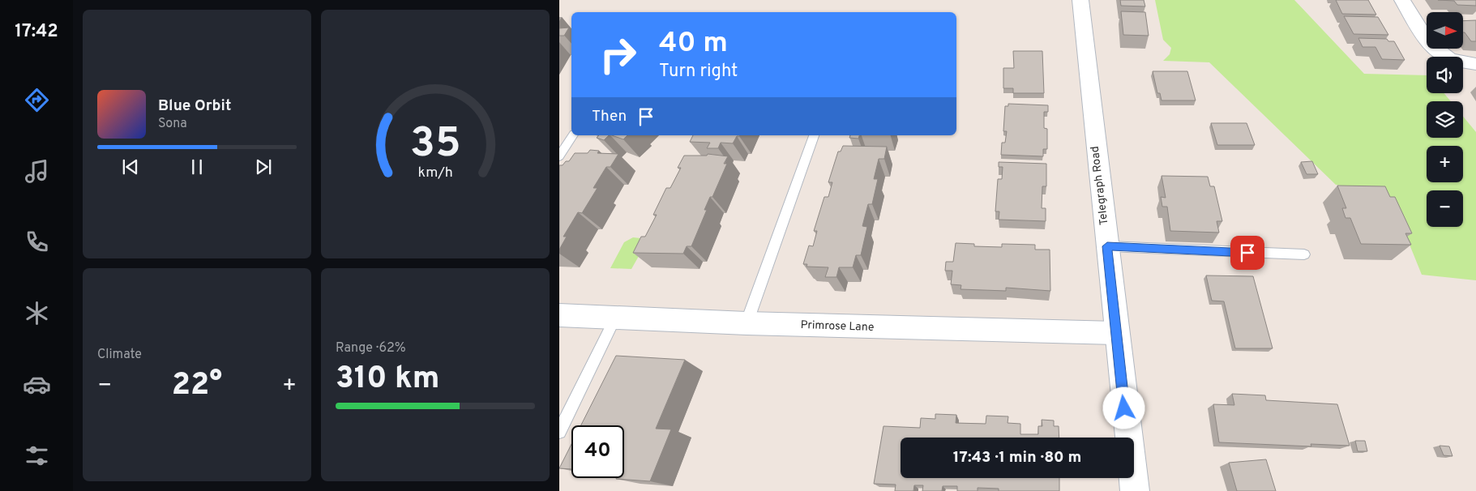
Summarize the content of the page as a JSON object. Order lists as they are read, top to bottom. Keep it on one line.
{"streets":{"street":["Telegraph Road","Primrose Lane"]},"crossings":[["Telegraph Road","Primrose Lane"]],"north":"right","page":{"tabs":"17:42","map_buttons":["+","−"],"turn":["40 m","Turn right"],"song":["Blue Orbit","Sona"],"then":"Then","tile":["Climate",["Range · 62%","310 km"]],"heat":["−","22°","+"],"limit":"40","trip":"17:43 · 1 min · 80 m","gauge":["35","km/h"]}}
